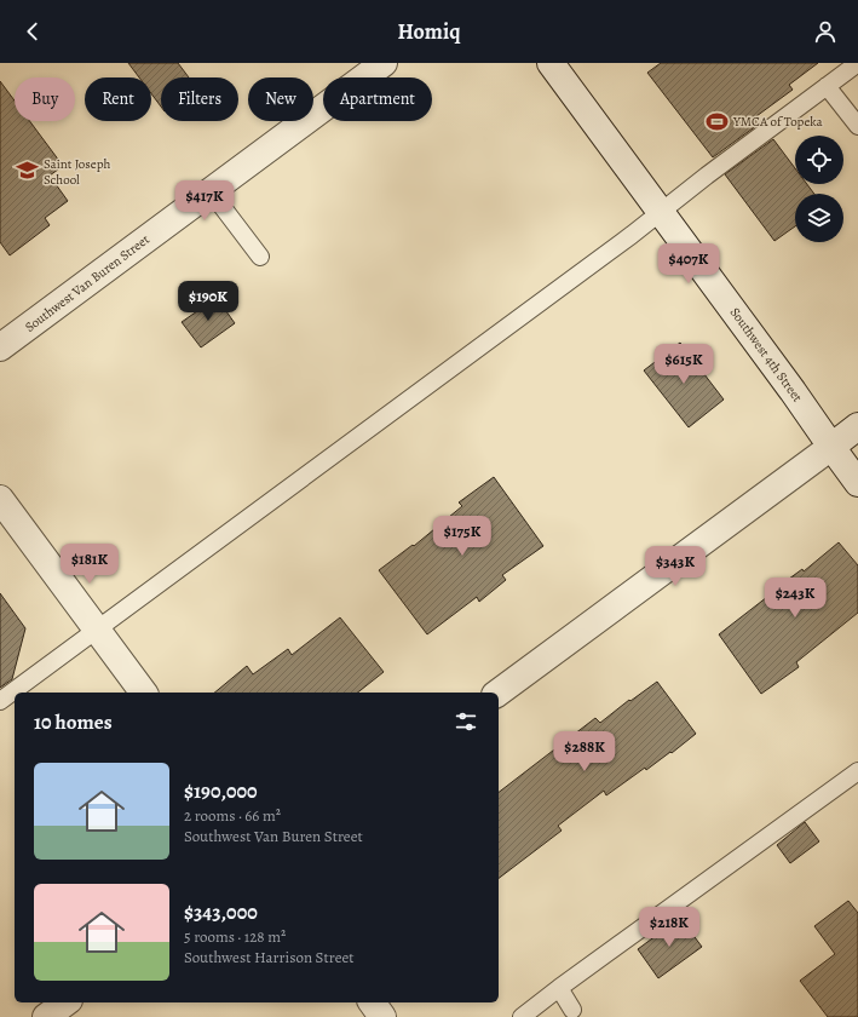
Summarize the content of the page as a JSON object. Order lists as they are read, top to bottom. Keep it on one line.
{"streets":{"street":["Southwest Van Buren Street","Southwest 4th Street"]},"places":{"sports":["YMCA of Topeka"],"school or university":["Saint Joseph School"]},"page":{"header":"Homiq","chip":["Buy","Rent","Filters","New","Apartment"],"price":["$417K","$407K","$190K","$615K","$175K","$181K","$343K","$243K","$288K","$218K"],"heading":"10 homes","list":[{"name":"$190,000","note":"2 rooms · 66 m² · Southwest Van Buren Street"},{"name":"$343,000","note":"5 rooms · 128 m² · Southwest Harrison Street"}]}}
